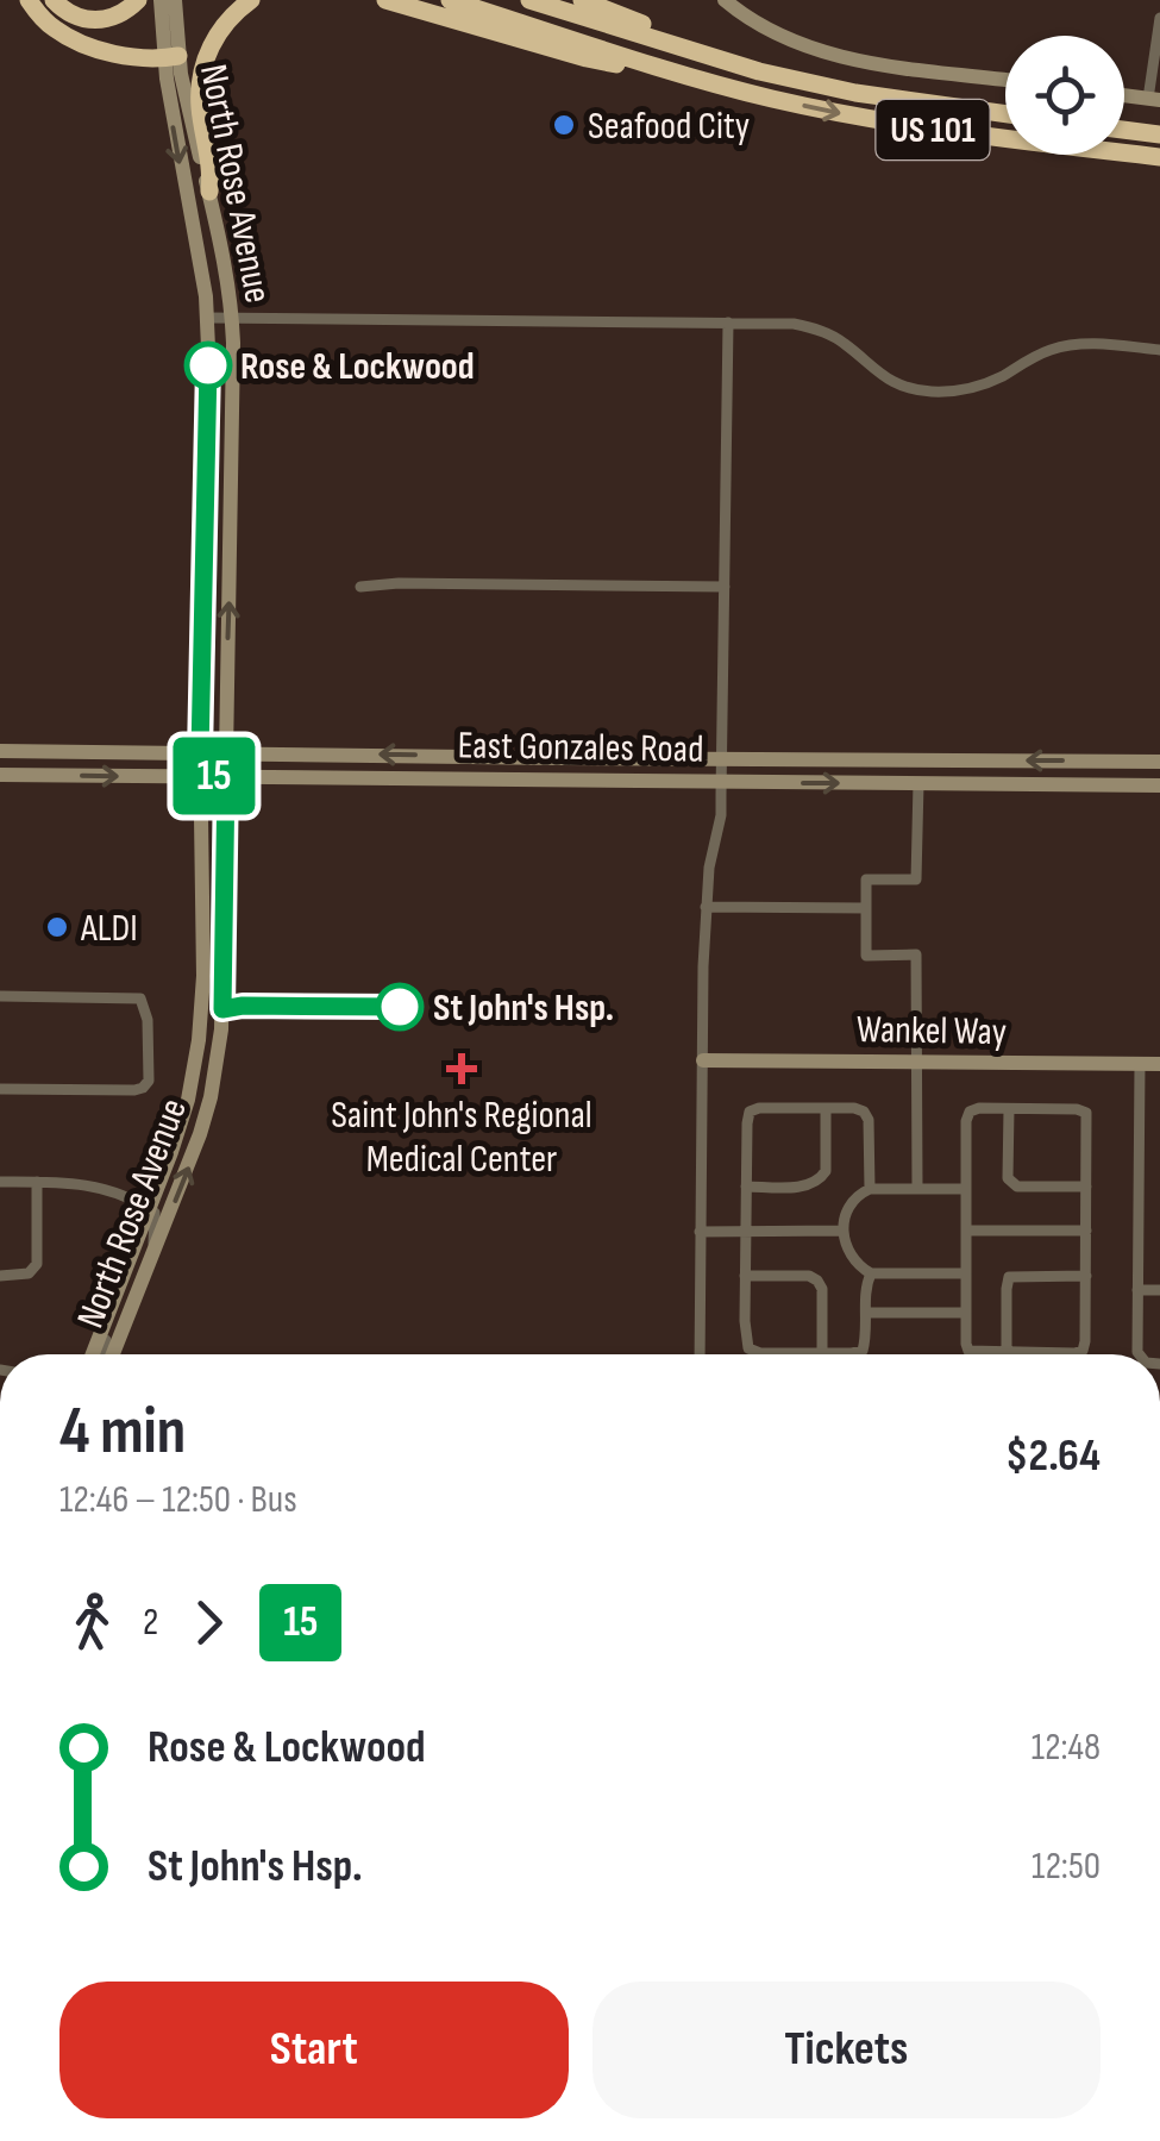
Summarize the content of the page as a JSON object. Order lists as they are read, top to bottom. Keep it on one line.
{"streets":{"highway":["US 101"],"main road":["North Rose Avenue","East Gonzales Road","Wankel Way"]},"crossings":[["North Rose Avenue","East Gonzales Road"]],"places":{"other":["Seafood City","Rose & Lockwood","ALDI","St John's Hsp."],"health":["Saint John's Regional Medical Center"]},"lines":["bus line 15"],"page":{"on_map":"15","heading":["4 min","12:46 – 12:50 · Bus","$2.64"],"legs":["2","15"],"list":[{"name":"Rose & Lockwood","value":"12:48"},{"name":"St John's Hsp.","value":"12:50"}],"buttons":["Start","Tickets"]}}
